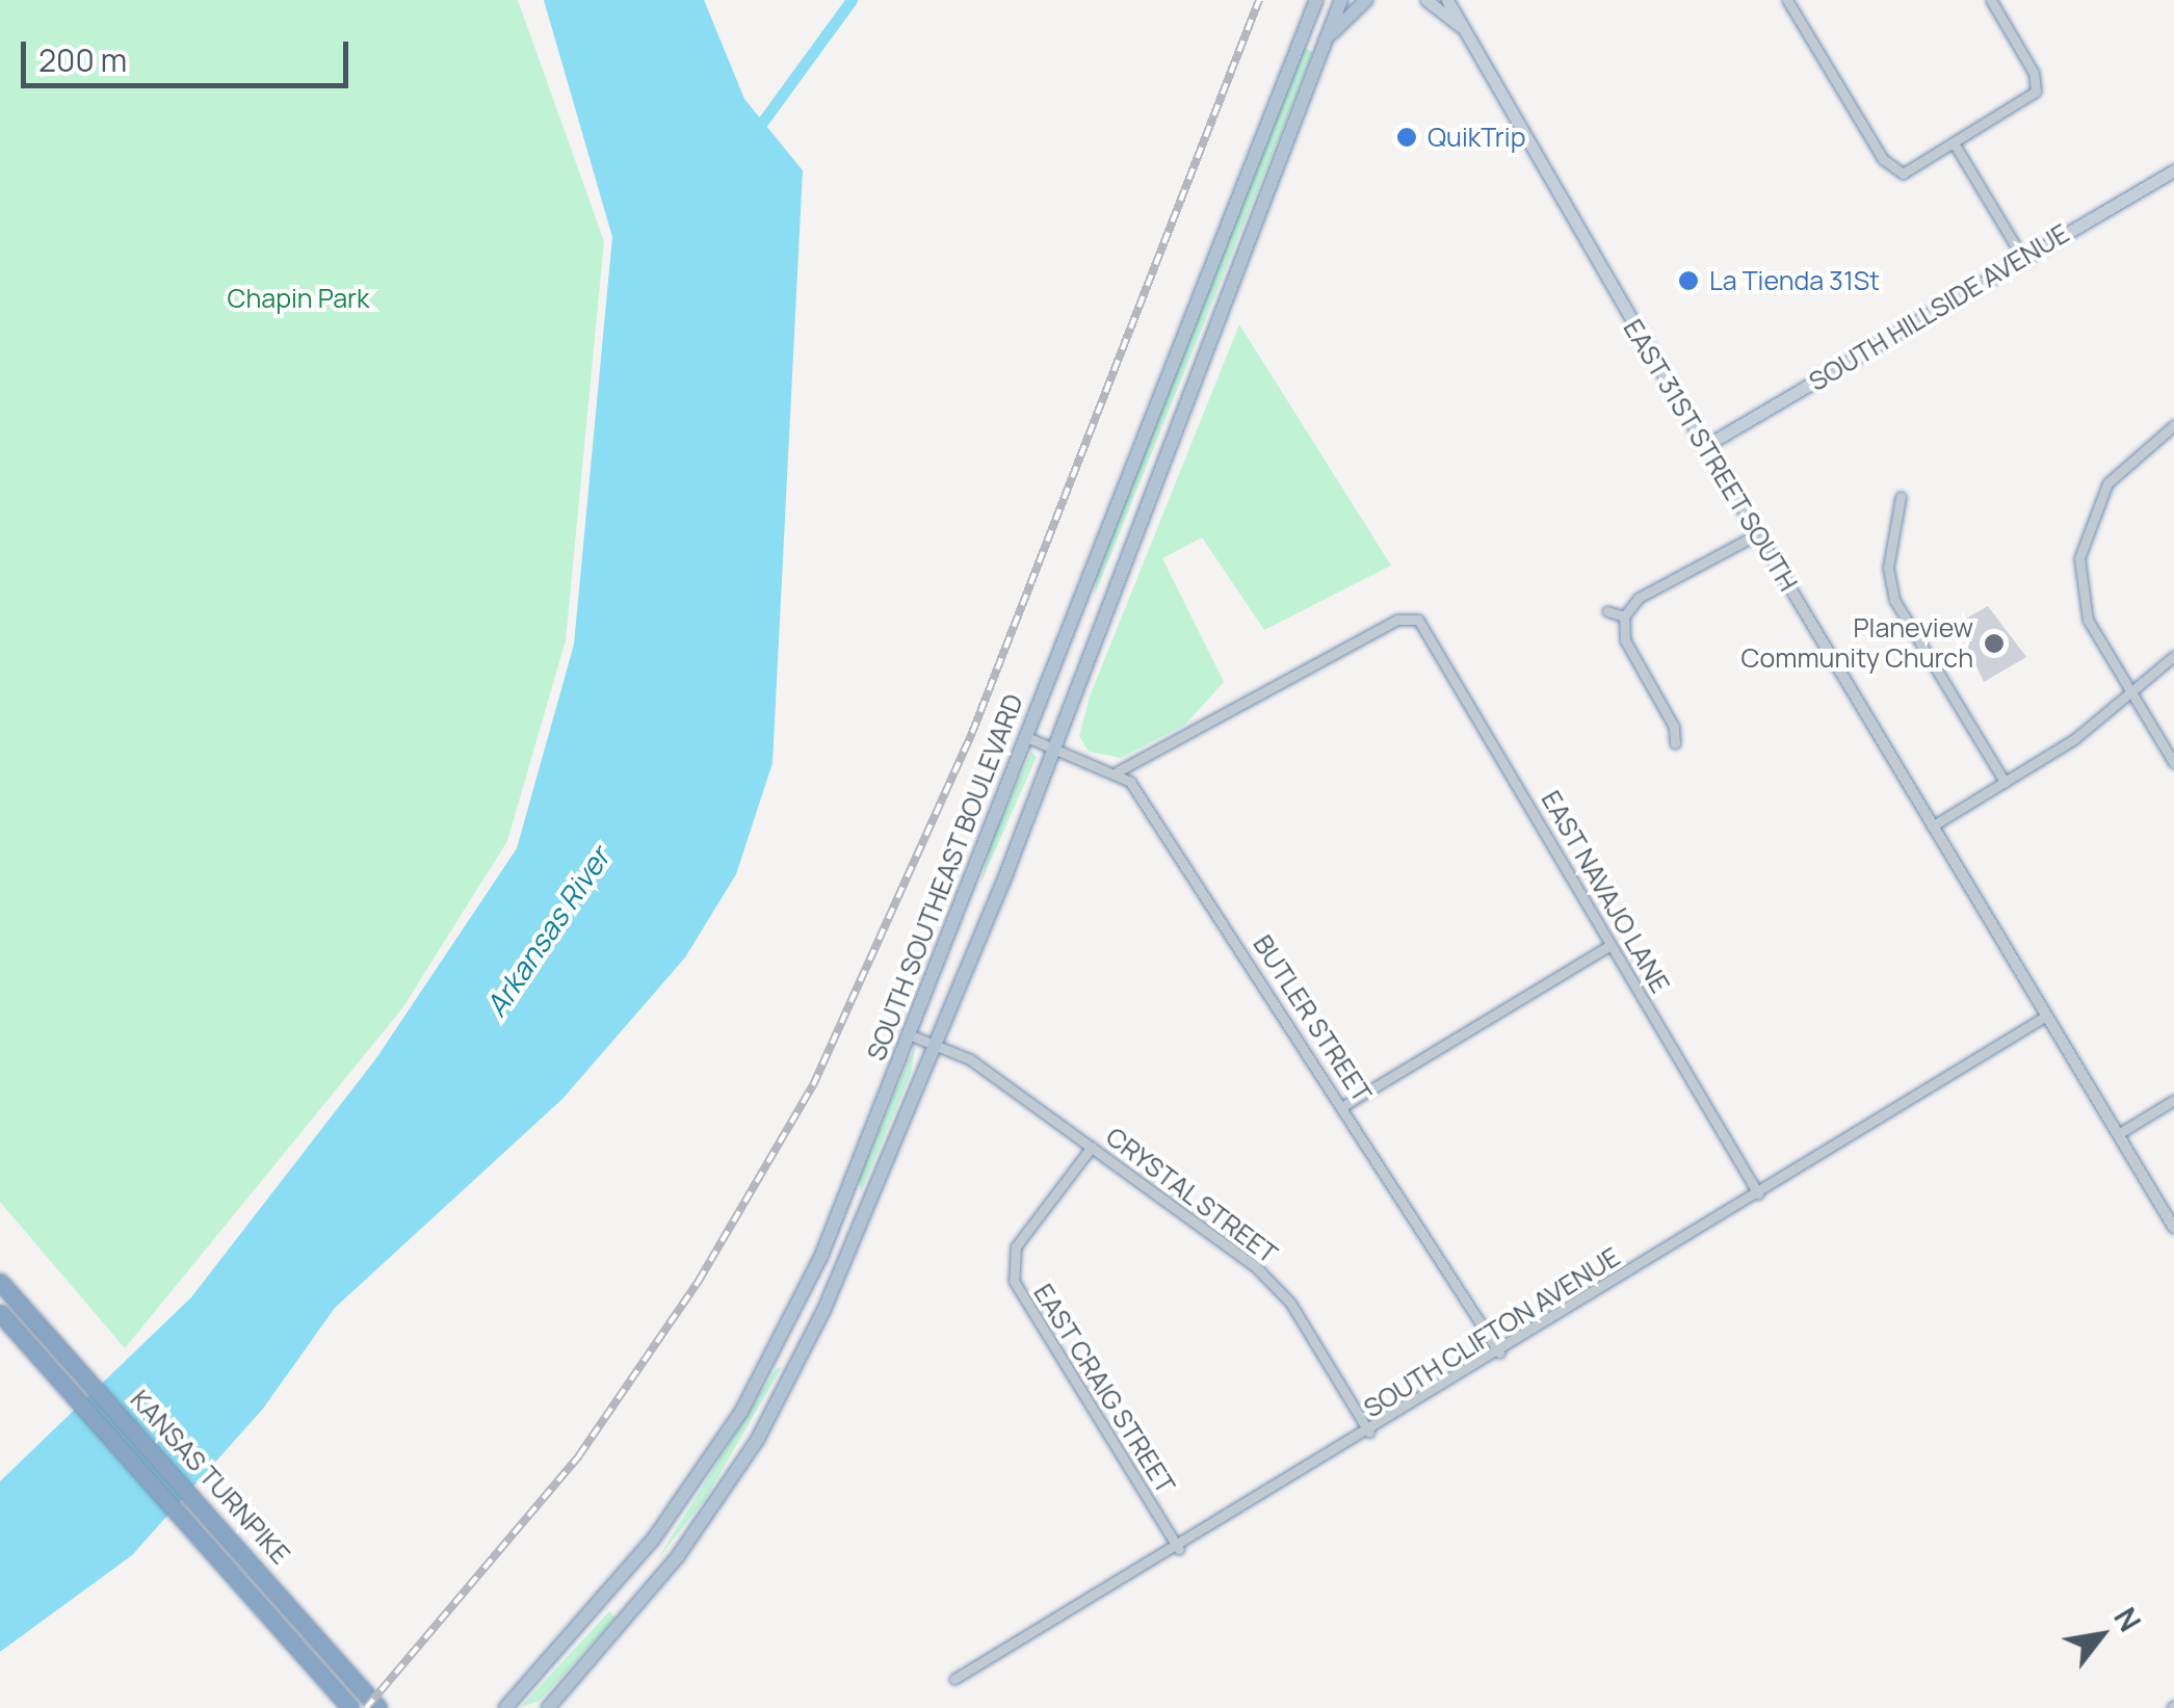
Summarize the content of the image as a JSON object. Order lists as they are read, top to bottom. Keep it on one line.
{"streets":{"highway":["KANSAS TURNPIKE"],"main road":["SOUTH HILLSIDE AVENUE","EAST 31ST STREET SOUTH","SOUTH SOUTHEAST BOULEVARD"],"street":["EAST NAVAJO LANE","BUTLER STREET","CRYSTAL STREET","SOUTH CLIFTON AVENUE","EAST CRAIG STREET"]},"crossings":[["SOUTH HILLSIDE AVENUE","EAST 31ST STREET SOUTH"],["EAST 31ST STREET SOUTH","SOUTH CLIFTON AVENUE"],["SOUTH SOUTHEAST BOULEVARD","CRYSTAL STREET"],["EAST NAVAJO LANE","BUTLER STREET"],["EAST NAVAJO LANE","SOUTH CLIFTON AVENUE"],["BUTLER STREET","SOUTH CLIFTON AVENUE"],["CRYSTAL STREET","SOUTH CLIFTON AVENUE"],["CRYSTAL STREET","EAST CRAIG STREET"],["SOUTH CLIFTON AVENUE","EAST CRAIG STREET"]],"water":["Arkansas River"],"parks":["Chapin Park"],"places":["QuikTrip","La Tienda 31St","Planeview Community Church"],"scale_bar":"200 m","north":"top right"}
